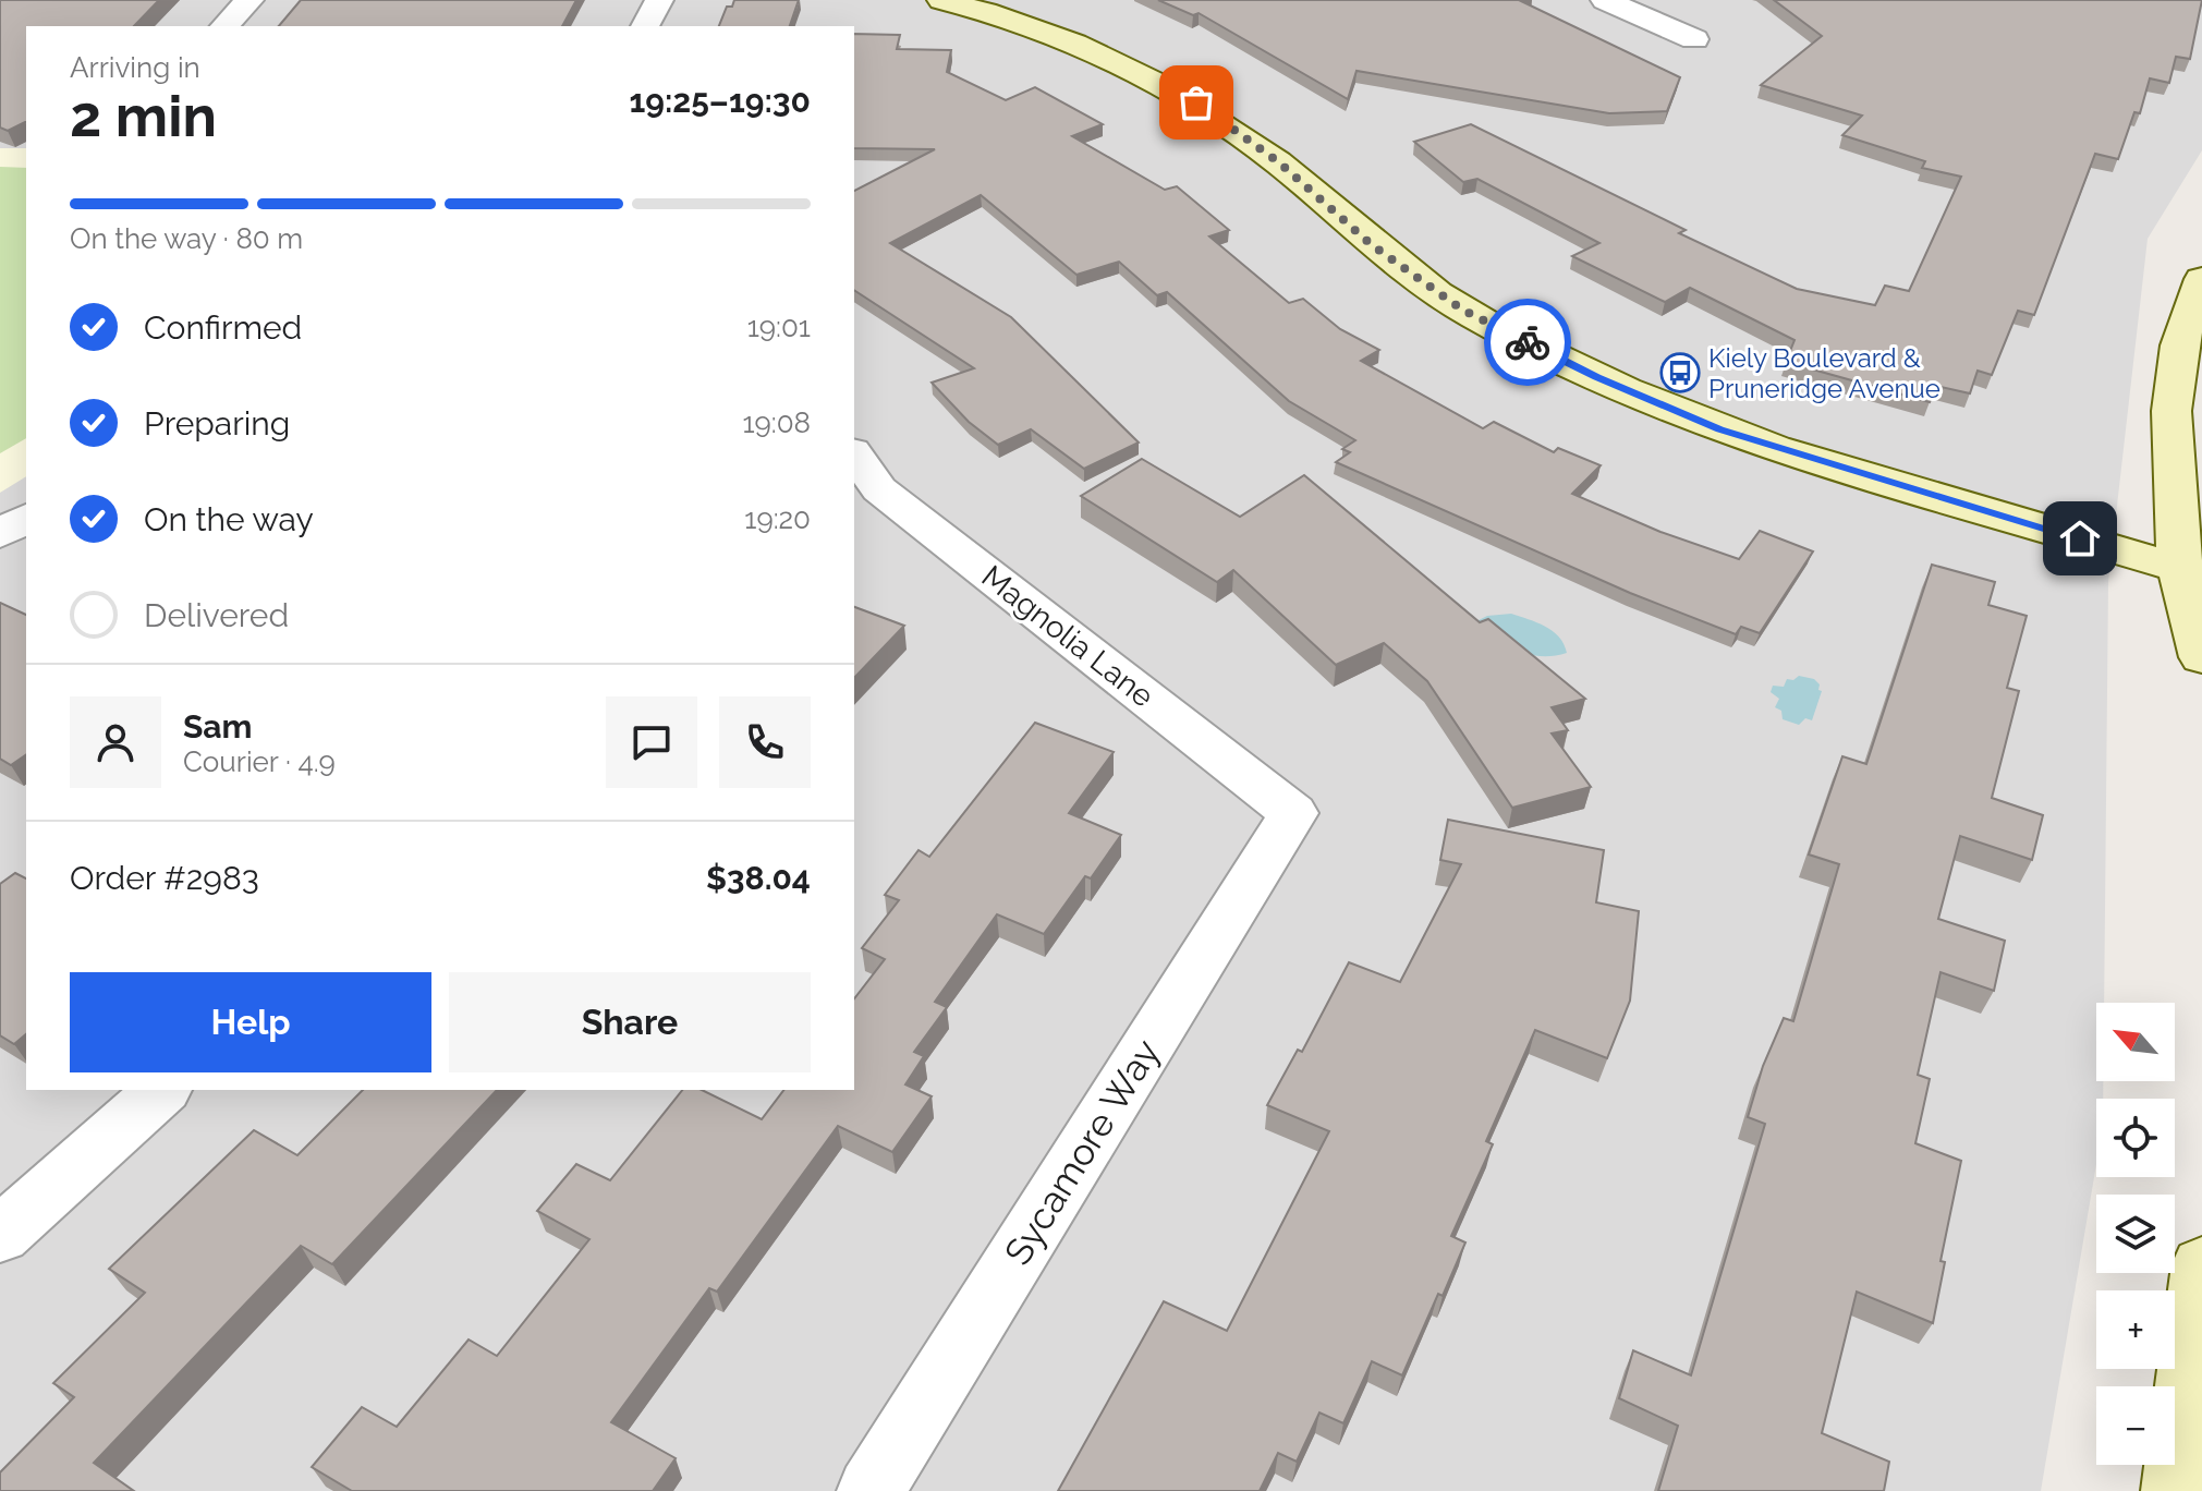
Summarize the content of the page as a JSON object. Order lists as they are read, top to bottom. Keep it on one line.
{"streets":{"street":["Magnolia Lane","Sycamore Way"]},"crossings":[["Magnolia Lane","Sycamore Way"]],"places":{"bus stop":["Kiely Boulevard & Pruneridge Avenue"]},"north":"top left","page":{"heading":["2 min","Arriving in","19:25–19:30"],"panel":["Sam","Courier · 4.9","Order #2983","$38.04"],"bar":"On the way · 80 m","list":[["Confirmed","19:01"],["Preparing","19:08"],["On the way","19:20"],"Delivered"],"buttons":["Help","Share"],"map_buttons":["+","−"]}}
